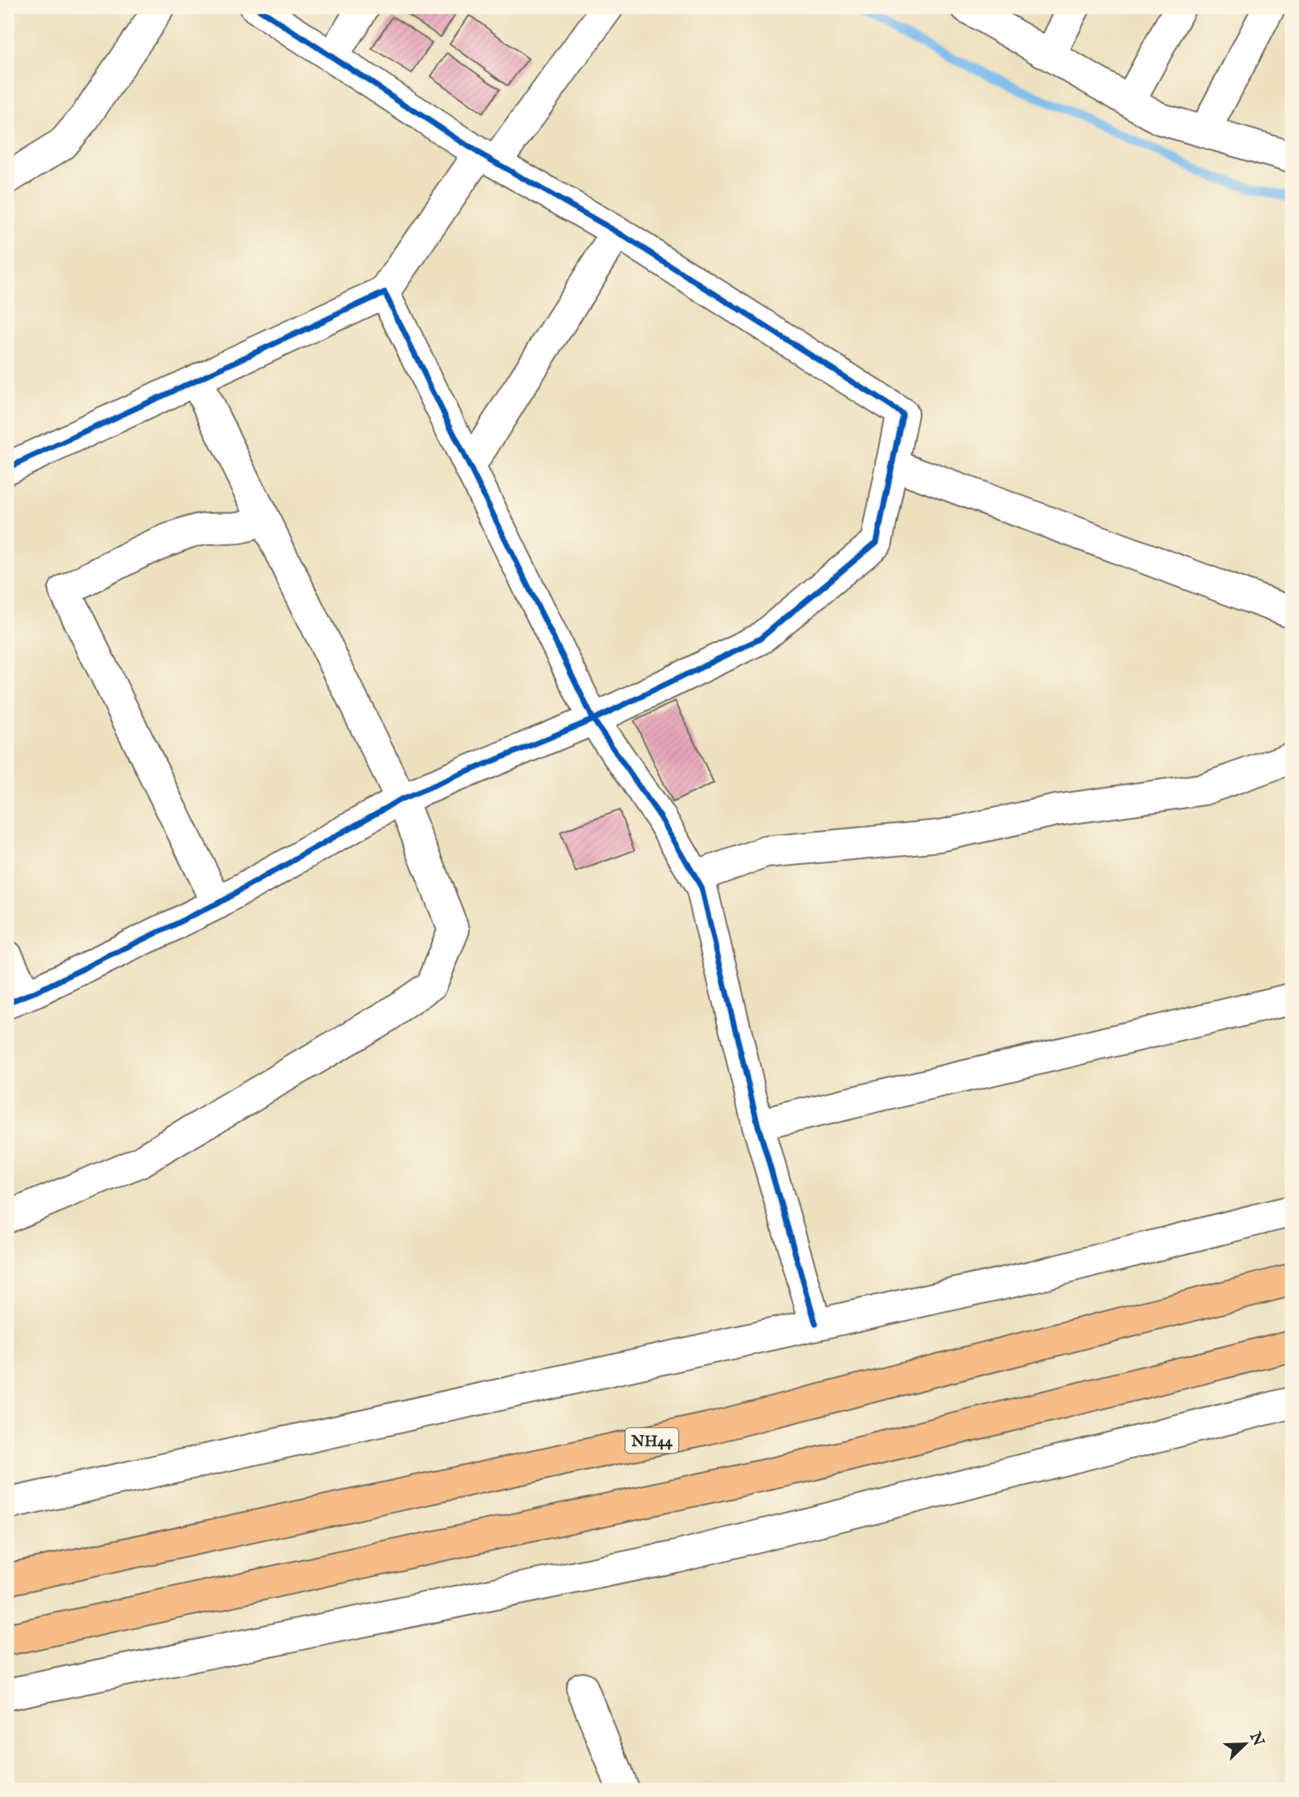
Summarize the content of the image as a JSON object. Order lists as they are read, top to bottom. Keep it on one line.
{"streets":{"highway":["NH44"]},"north":"top right"}
